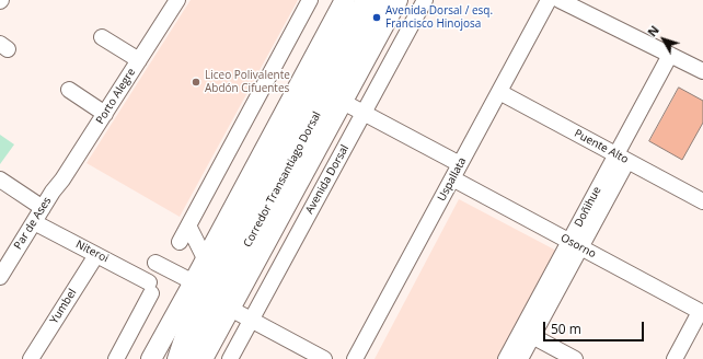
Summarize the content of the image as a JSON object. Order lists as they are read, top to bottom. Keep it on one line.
{"streets":{"street":["Porto Alegre","Puente Alto","Corredor Transantiago Dorsal","Avenida Dorsal","Uspallata","Doñihue","Par de Ases","Osorno","Niteroi","Yumbel"]},"crossings":[["Porto Alegre","Par de Ases"],["Puente Alto","Uspallata"],["Puente Alto","Doñihue"],["Uspallata","Osorno"],["Doñihue","Osorno"],["Par de Ases","Niteroi"],["Niteroi","Yumbel"]],"places":["Avenida Dorsal / esq. Francisco Hinojosa","Liceo Polivalente Abdón Cifuentes"],"scale_bar":"50 m","north":"top left"}
